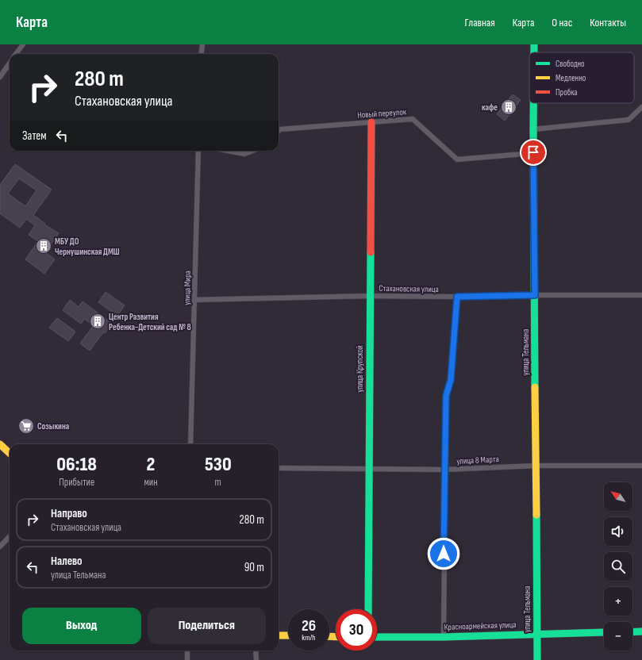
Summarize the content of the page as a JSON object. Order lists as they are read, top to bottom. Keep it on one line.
{"streets":{"street":["Новый переулок","улица Мира","Стахановская улица","улица Тельмана","улица Крупской","улица 8 Марта","Красноармейская улица"]},"crossings":[["Новый переулок","улица Тельмана"],["Новый переулок","улица Крупской"],["улица Мира","Стахановская улица"],["Стахановская улица","улица Тельмана"],["Стахановская улица","улица Крупской"],["улица Тельмана","улица 8 Марта"],["улица Тельмана","Красноармейская улица"],["улица Крупской","улица 8 Марта"]],"places":{"building":["кафе","МБУ ДО Чернушинская ДМШ","Центр Развития Ребенка-Детский сад № 8"],"supermarket":["Созыкина"]},"legend":["Свободно","Медленно","Пробка"],"north":"top left","page":{"header":"Карта","nav":["Главная","Карта","О нас","Контакты"],"turn":["280 m","Стахановская улица"],"then":"Затем","eta":["06:18","Прибытие","2","мин","530","m"],"map_buttons":["+","−"],"list":[{"name":"Направо","note":"Стахановская улица","value":"280 m"},{"name":"Налево","note":"улица Тельмана","value":"90 m"}],"buttons":["Выход","Поделиться"],"speed":"26 km/h","limit":"30"}}
